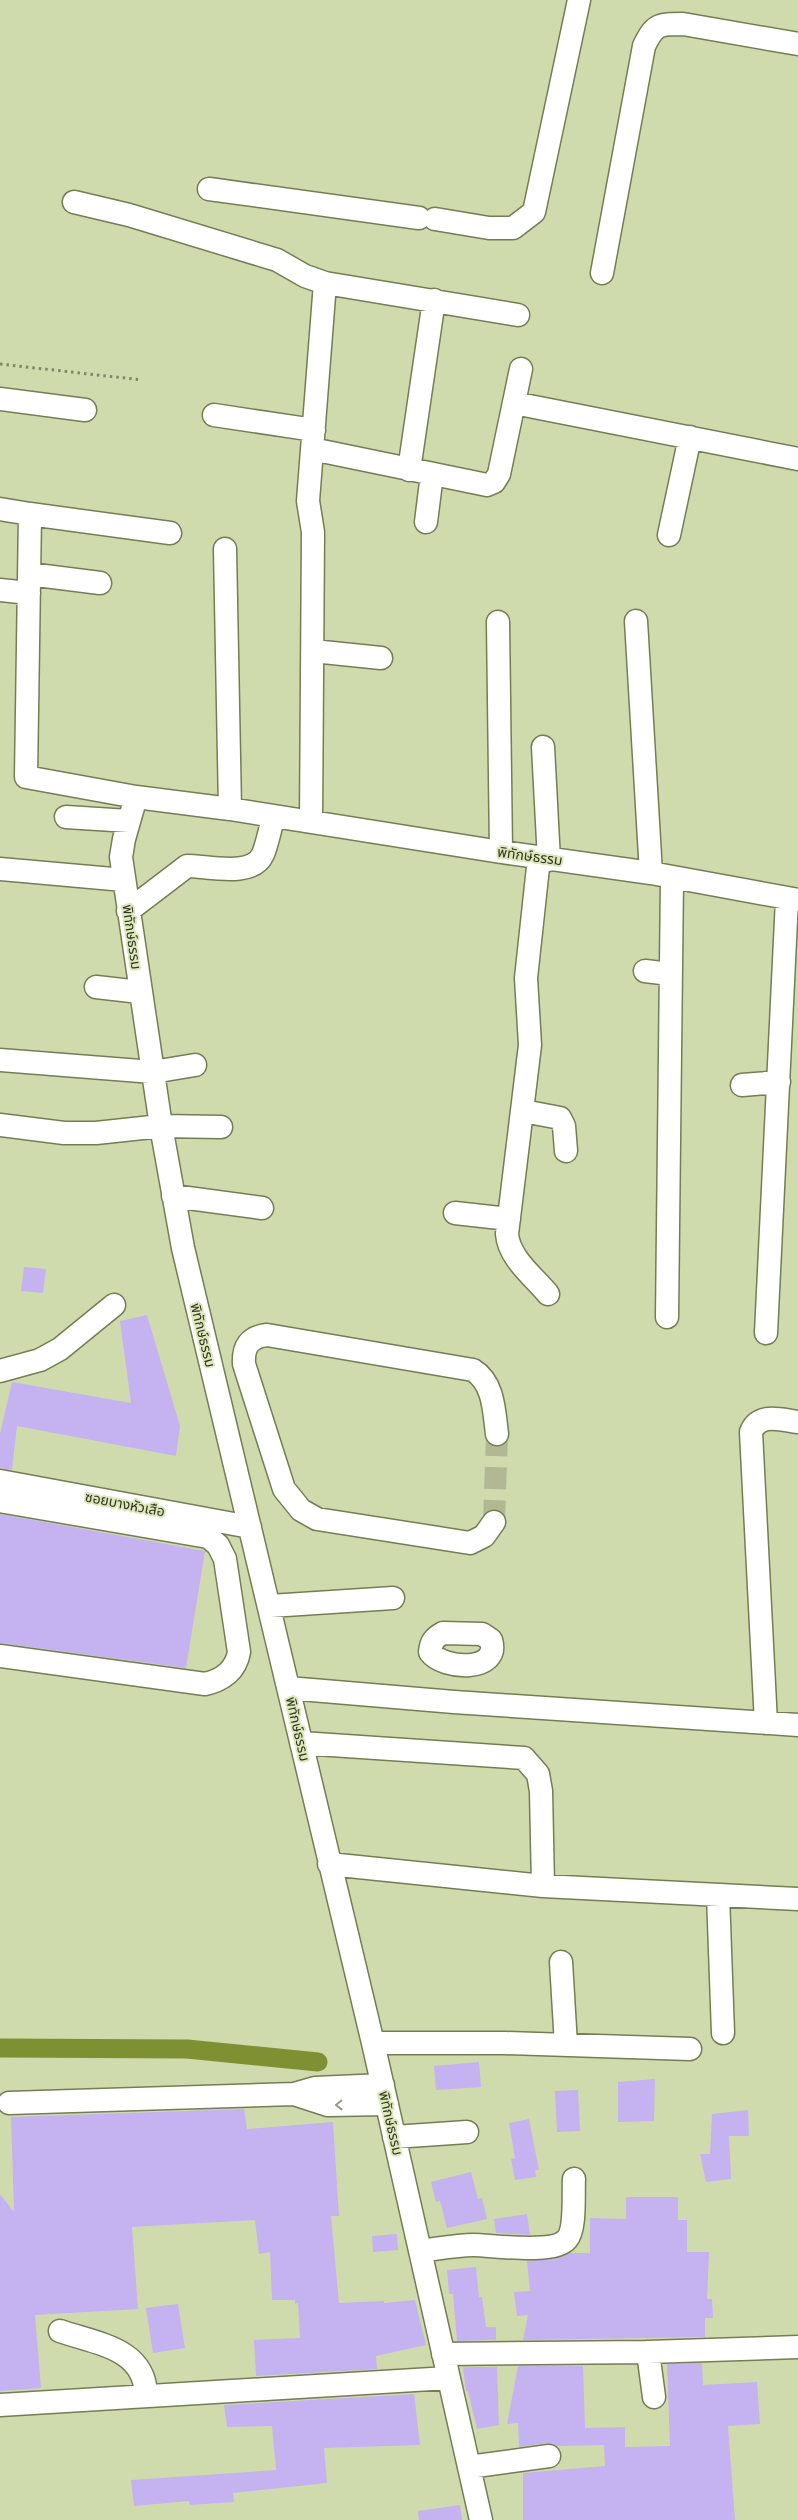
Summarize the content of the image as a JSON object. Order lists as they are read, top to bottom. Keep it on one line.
{"streets":{"street":["พิทักษ์ธรรม","ซอยบางหัวเสือ"]},"crossings":[["พิทักษ์ธรรม","ซอยบางหัวเสือ"]]}
